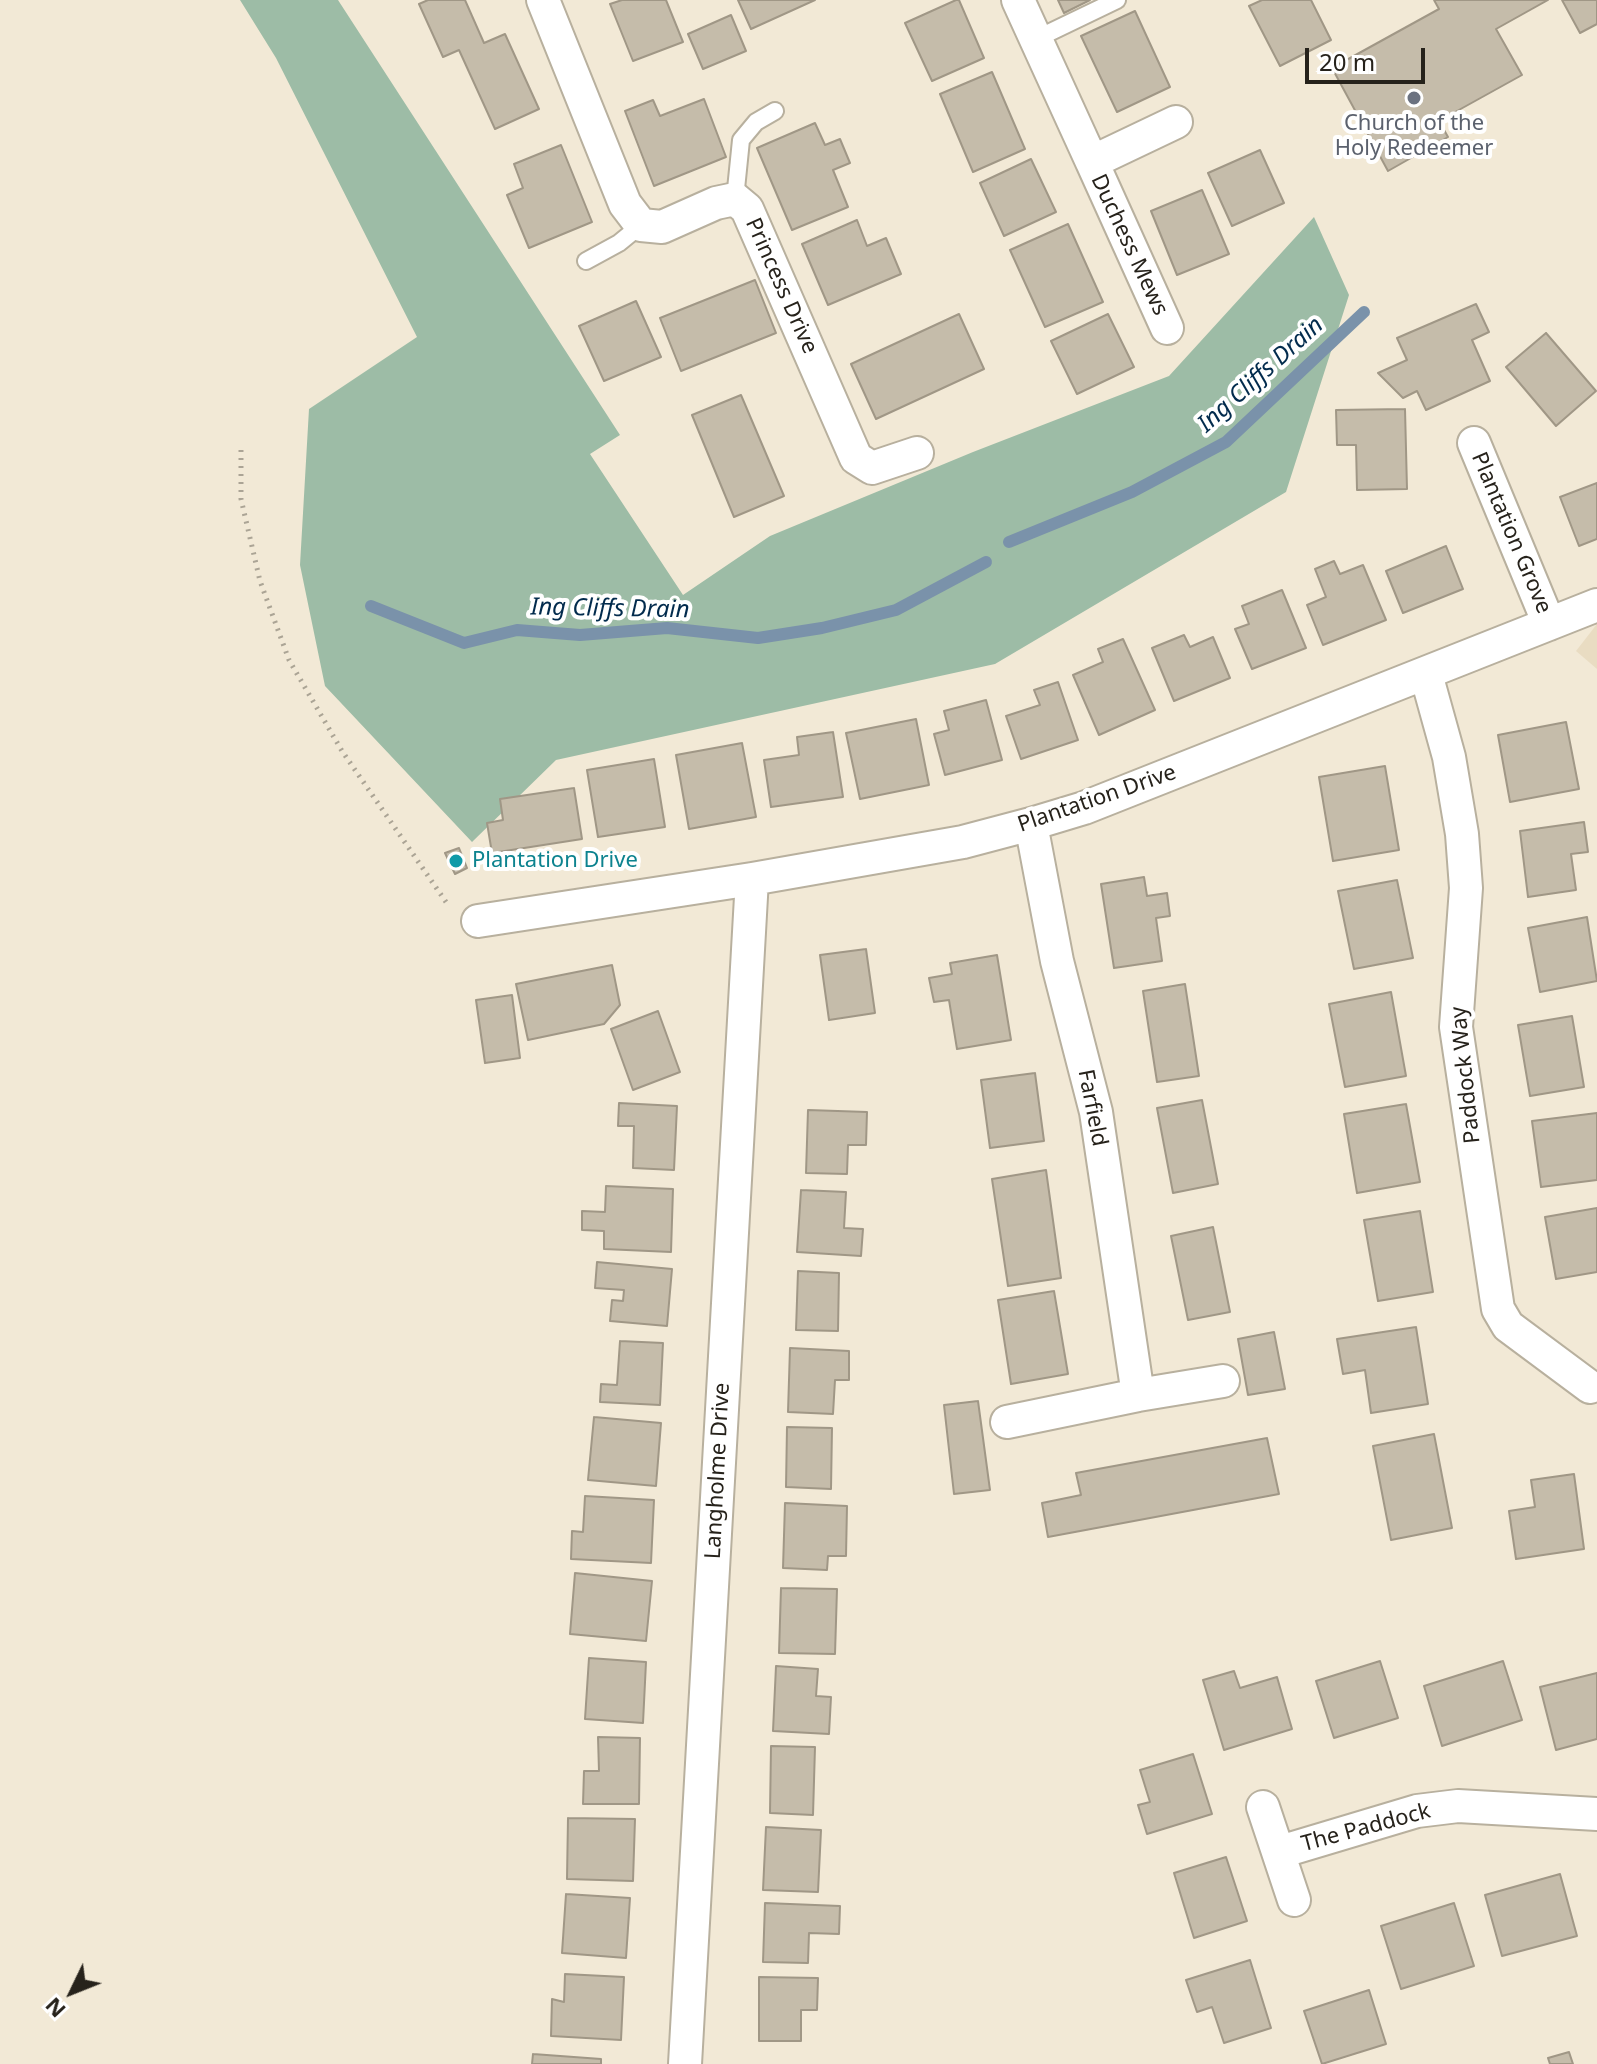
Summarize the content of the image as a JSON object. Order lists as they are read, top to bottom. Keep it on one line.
{"streets":{"street":["Duchess Mews","Princess Drive","Plantation Grove","Plantation Drive","Paddock Way","Farfield","Langholme Drive","The Paddock"]},"crossings":[["Plantation Grove","Plantation Drive"],["Plantation Drive","Paddock Way"],["Plantation Drive","Farfield"],["Plantation Drive","Langholme Drive"]],"water":["Ing Cliffs Drain"],"places":["Church of the Holy Redeemer","Plantation Drive"],"scale_bar":"20 m","north":"bottom left"}
